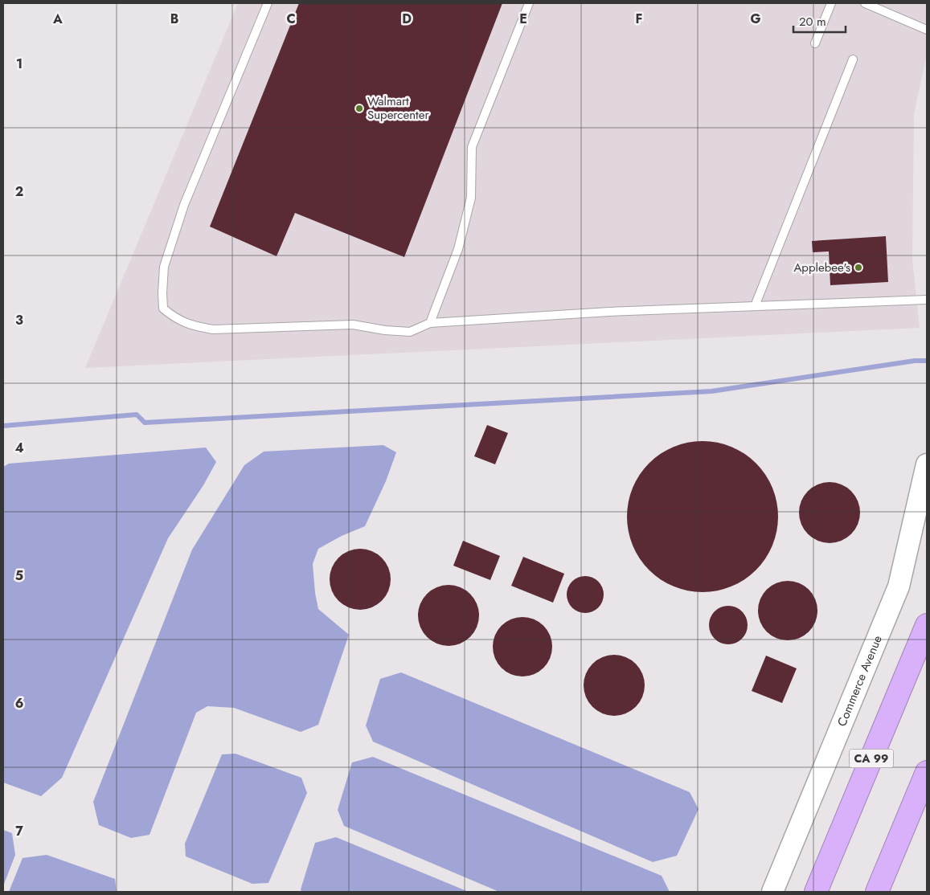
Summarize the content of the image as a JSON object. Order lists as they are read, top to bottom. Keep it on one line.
{"streets":{"highway":["CA 99"],"street":["Commerce Avenue"]},"places":["Walmart Supercenter","Applebee's"],"scale_bar":"20 m","grid":{"columns":["A","B","C","D","E","F","G"],"rows":["1","2","3","4","5","6","7"]}}
